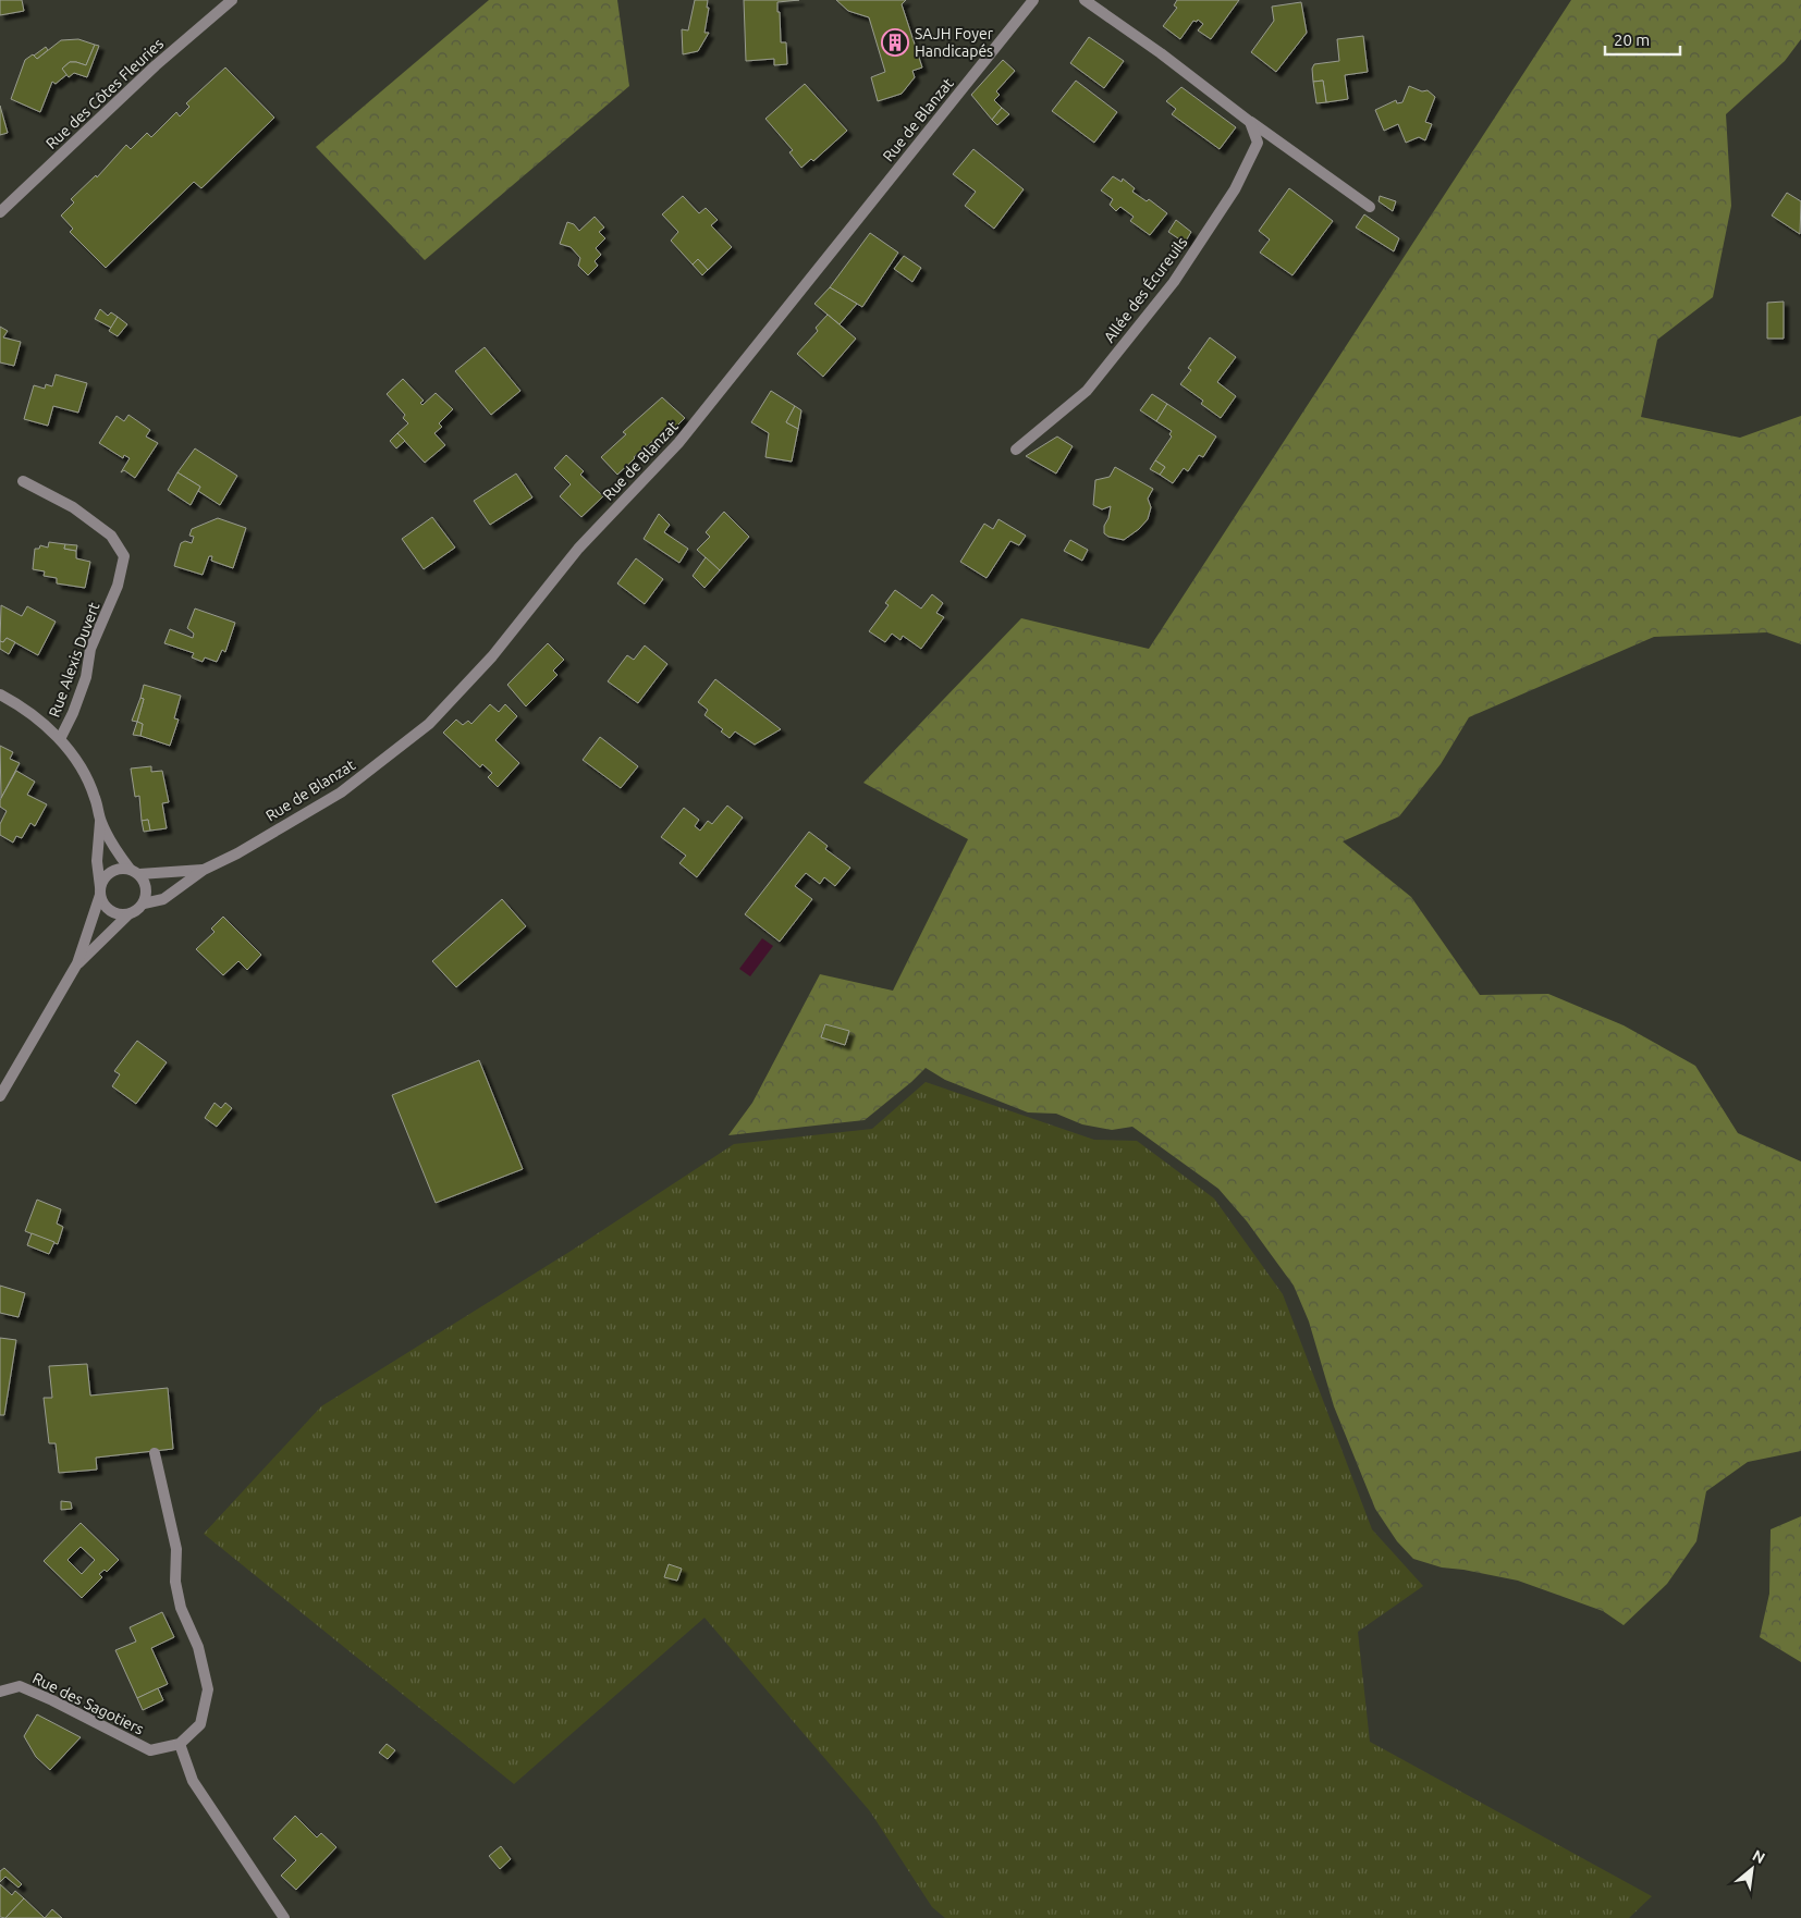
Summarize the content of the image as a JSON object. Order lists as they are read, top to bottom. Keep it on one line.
{"streets":{"street":["Rue des Côtes Fleuries","Rue de Blanzat","Allée des Écureuils","Rue Alexis Duvert","Rue des Sagotiers"]},"crossings":[["Rue de Blanzat","Rue Alexis Duvert"]],"places":{"building":["SAJH Foyer Handicapés"]},"scale_bar":"20 m","north":"top right"}
